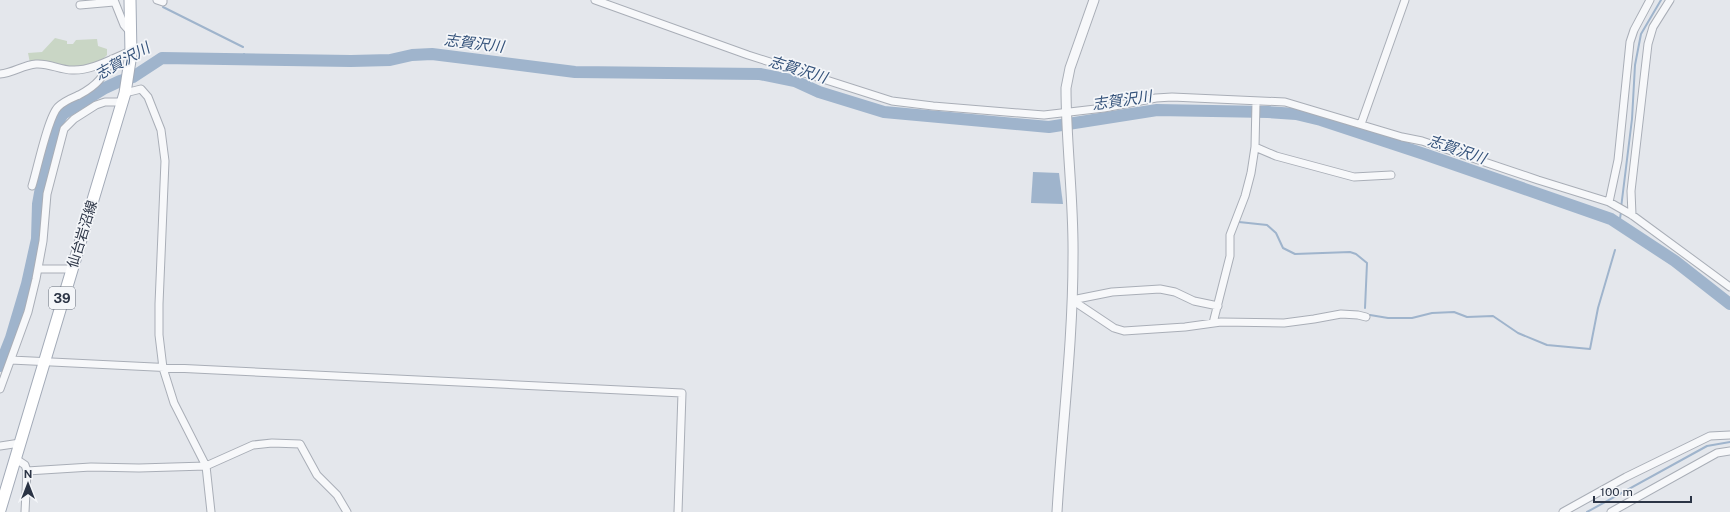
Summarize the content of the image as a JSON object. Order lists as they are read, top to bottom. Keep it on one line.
{"streets":{"main road":["仙台岩沼線","39"]},"water":["志賀沢川"],"scale_bar":"100 m","north":"top"}
